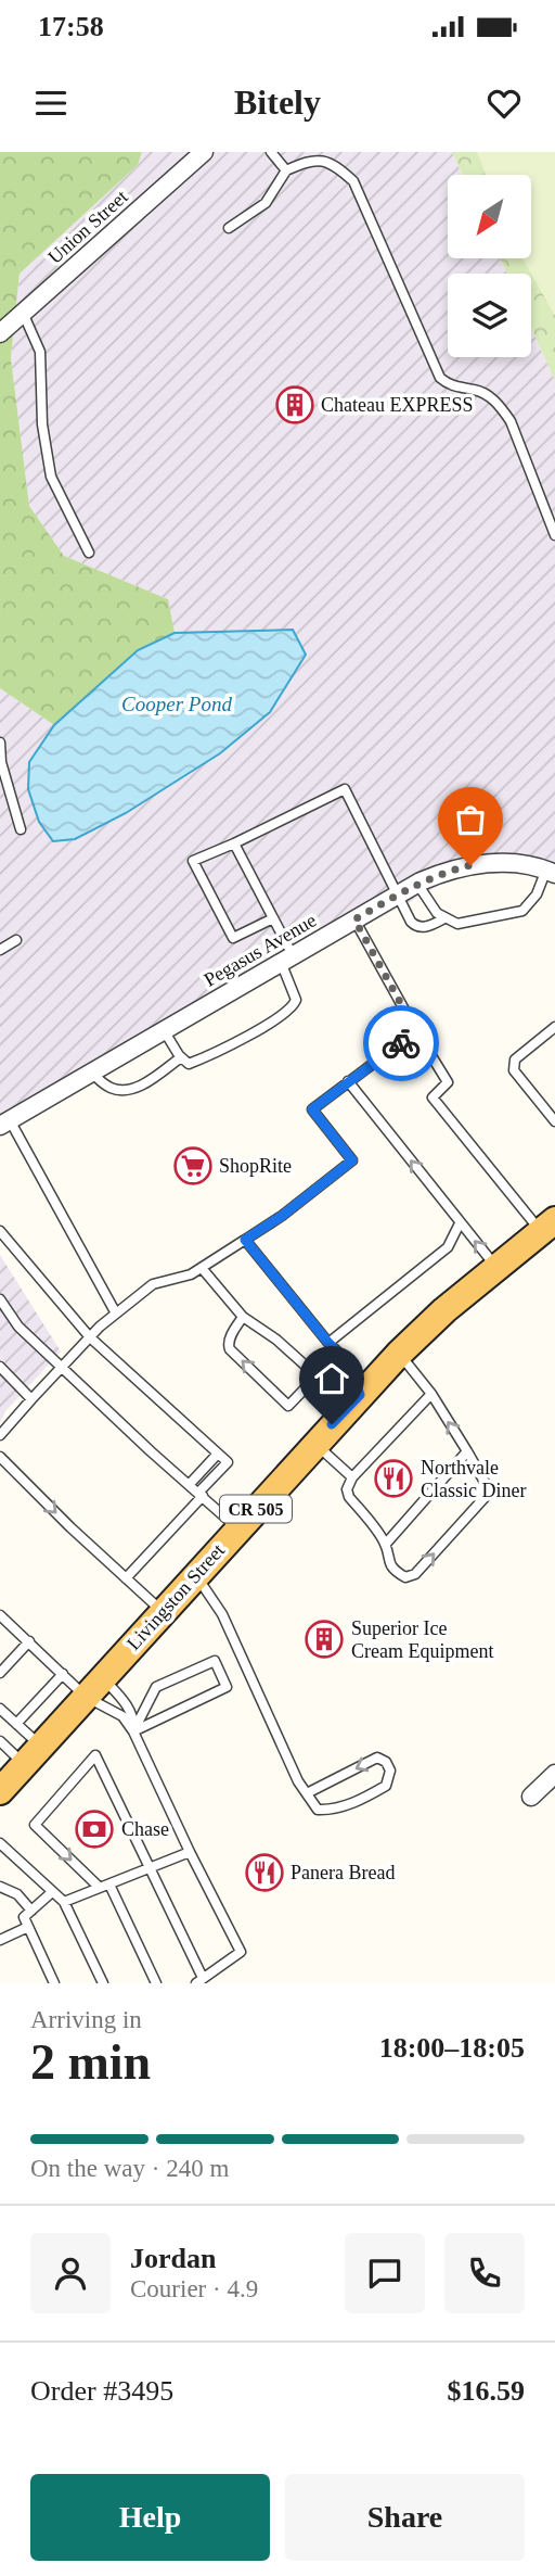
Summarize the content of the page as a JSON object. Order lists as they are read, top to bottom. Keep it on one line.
{"streets":{"main road":["CR 505","Livingston Street"],"street":["Union Street","Pegasus Avenue"]},"water":["Cooper Pond"],"places":{"building":["Chateau EXPRESS","Superior Ice Cream Equipment"],"supermarket":["ShopRite"],"restaurant":["Northvale Classic Diner","Panera Bread"],"bank":["Chase"]},"north":"bottom left","page":{"status":"17:58","header":"Bitely","heading":["2 min","Arriving in","18:00–18:05"],"panel":["Jordan","Courier · 4.9","Order #3495","$16.59"],"bar":"On the way · 240 m","buttons":["Help","Share"]}}
